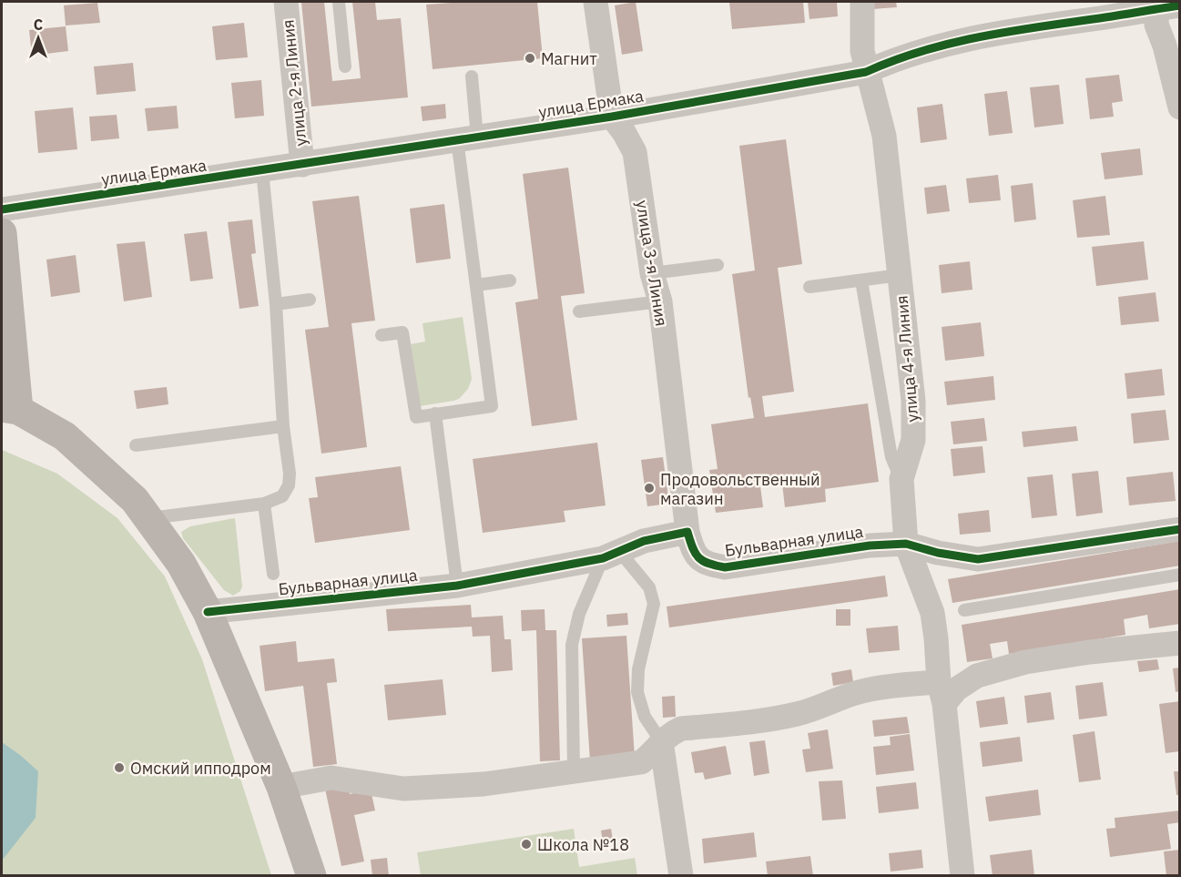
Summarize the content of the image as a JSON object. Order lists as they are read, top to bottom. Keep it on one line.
{"streets":{"street":["улица 2-я Линия","улица Ермака","улица 3-я Линия","улица 4-я Линия","Бульварная улица"]},"crossings":[["улица 2-я Линия","улица Ермака"],["улица Ермака","улица 3-я Линия"],["улица Ермака","улица 4-я Линия"],["улица 3-я Линия","Бульварная улица"],["улица 4-я Линия","Бульварная улица"]],"places":["Магнит","Продовольственный магазин","Омский ипподром","Школа №18"],"north":"top"}
